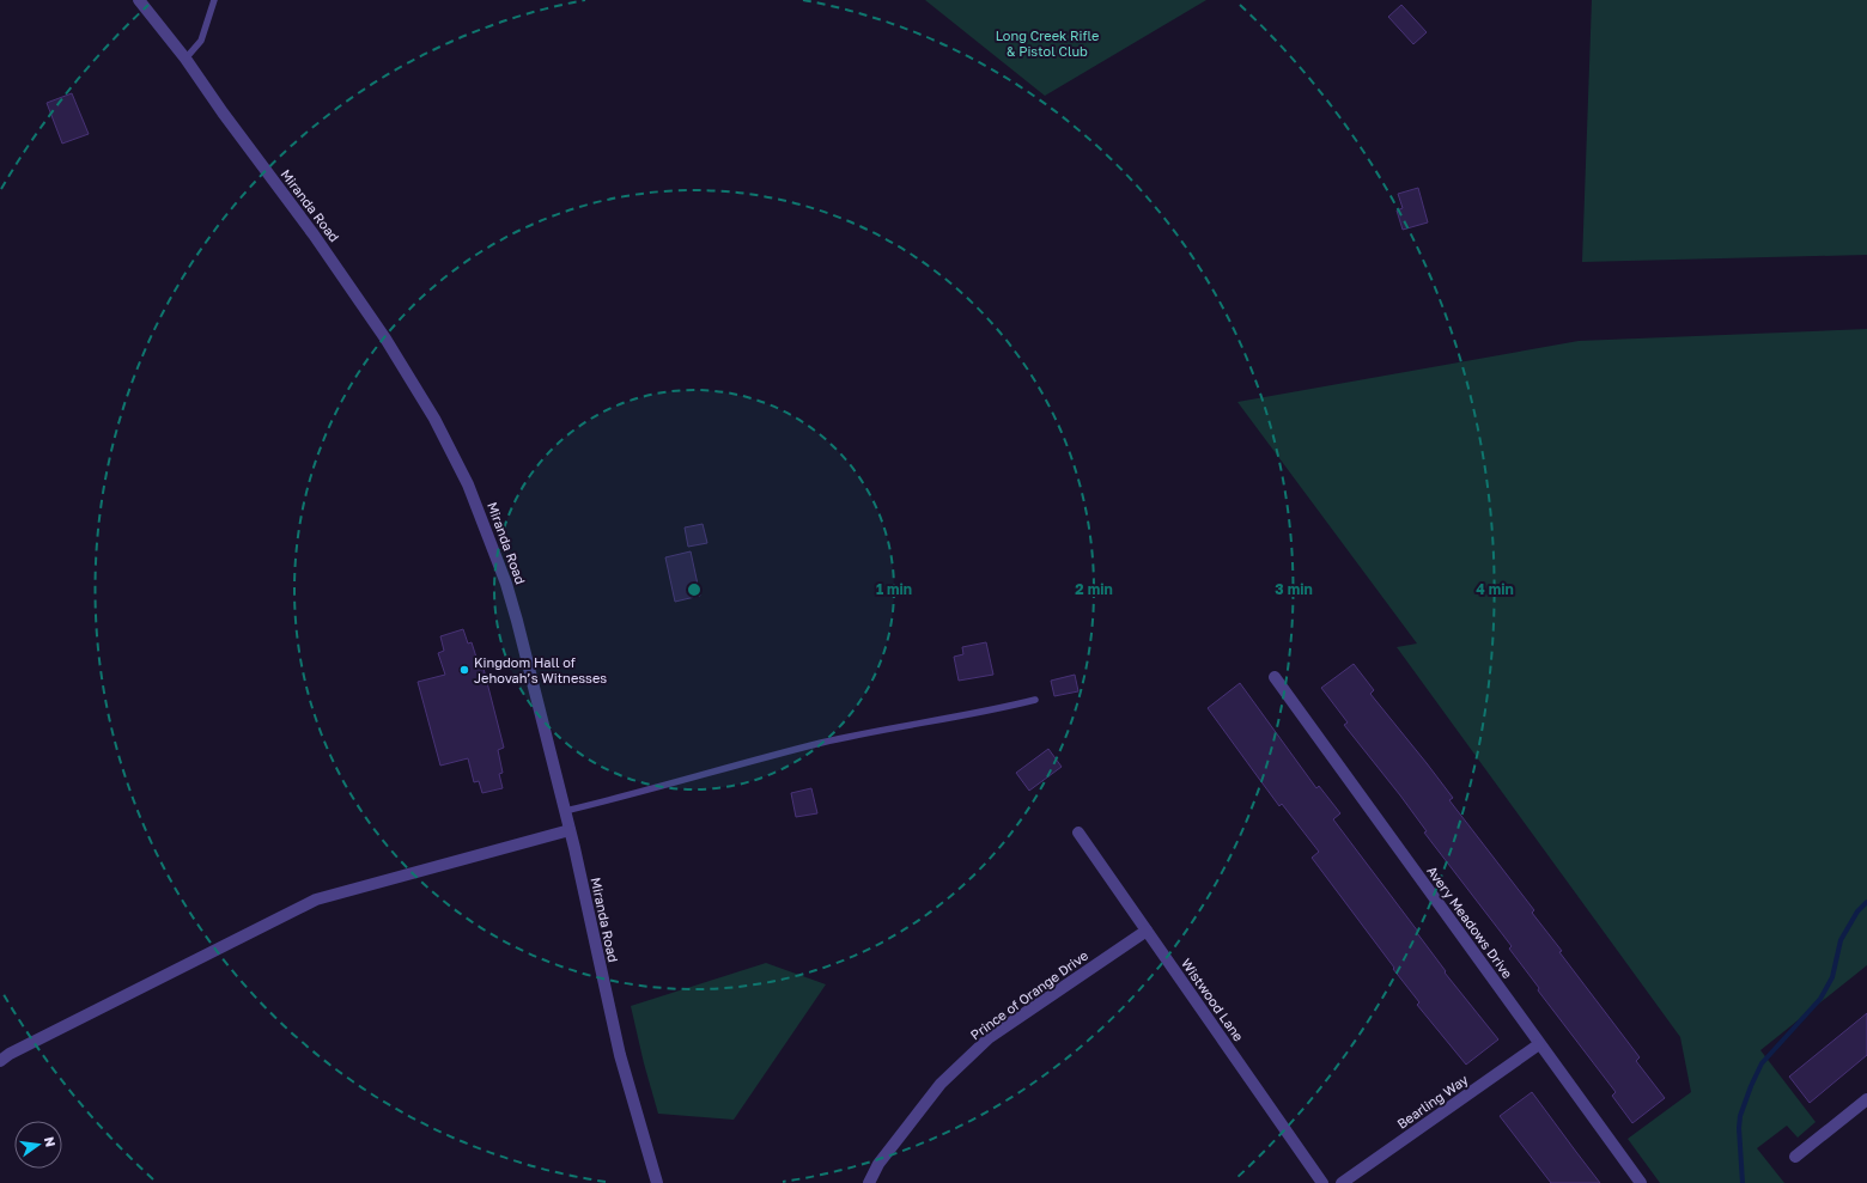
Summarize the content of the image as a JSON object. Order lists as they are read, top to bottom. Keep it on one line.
{"streets":{"street":["Miranda Road","Avery Meadows Drive","Prince of Orange Drive","Wistwood Lane","Bearling Way"]},"crossings":[["Avery Meadows Drive","Bearling Way"],["Prince of Orange Drive","Wistwood Lane"]],"parks":["Long Creek Rifle & Pistol Club"],"places":["Kingdom Hall of Jehovah’s Witnesses"],"north":"right","rings":["1 min","2 min","3 min","4 min"]}
